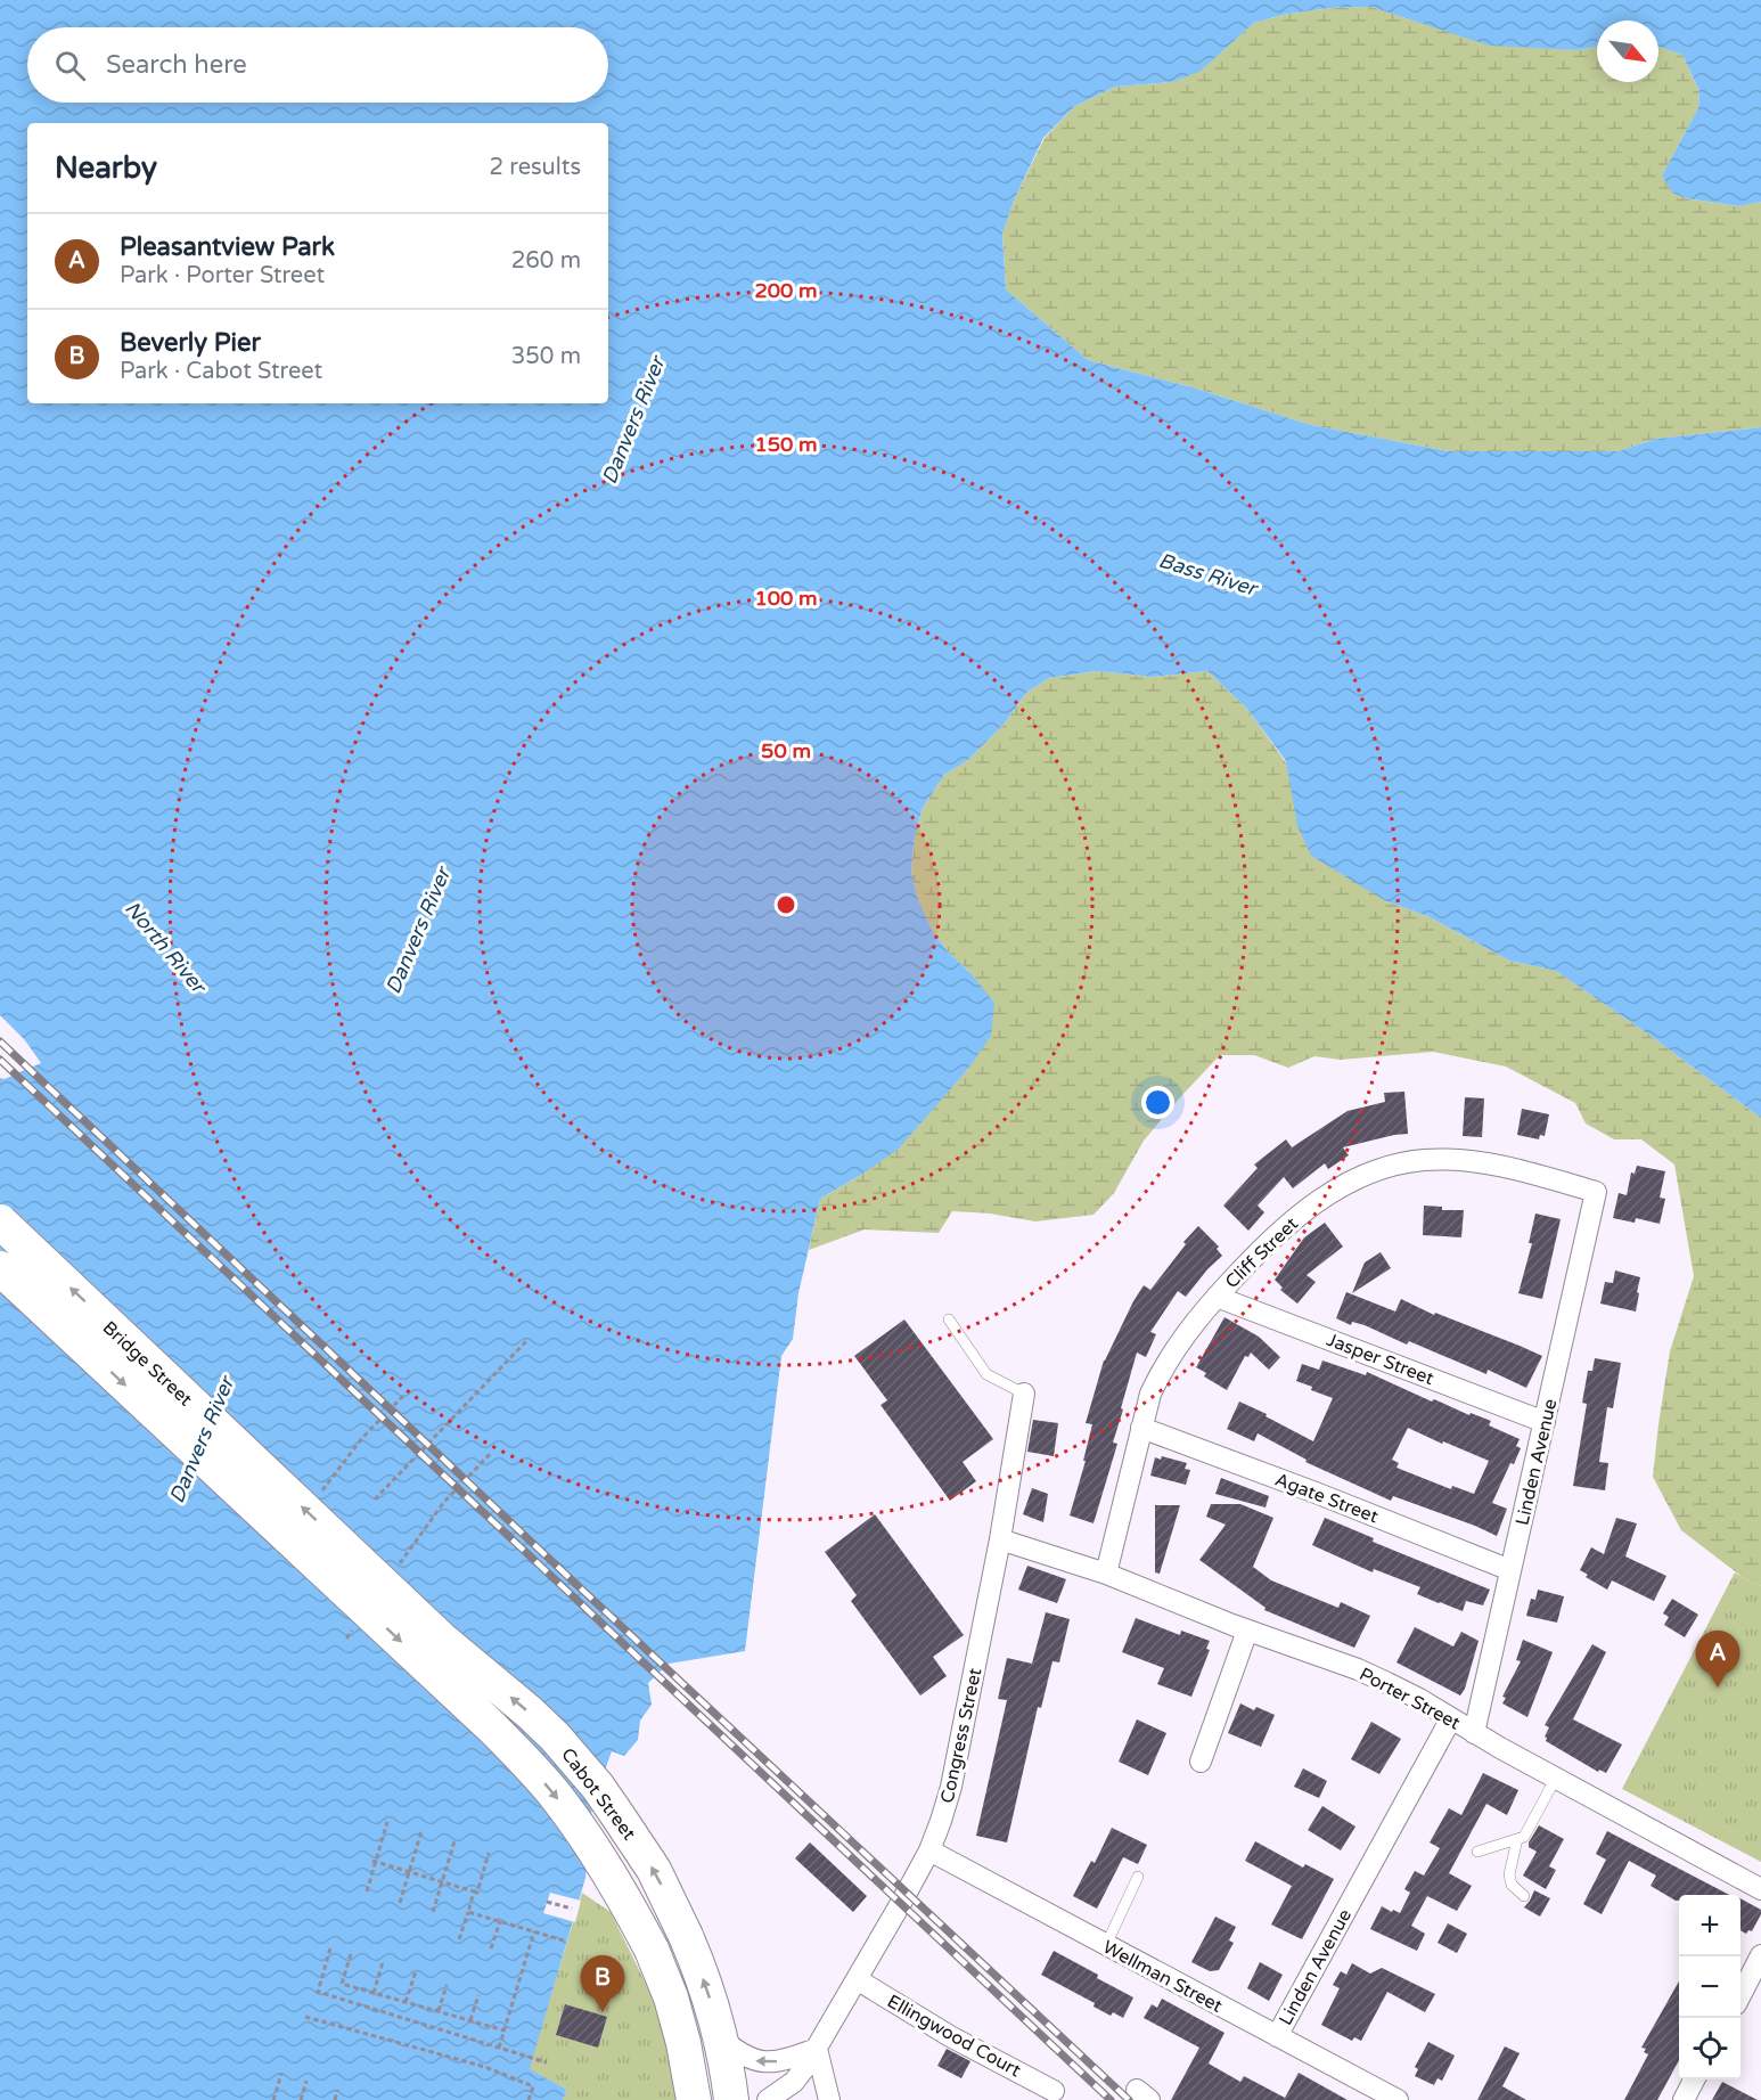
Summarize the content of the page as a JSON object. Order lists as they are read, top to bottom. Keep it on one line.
{"streets":{"highway":["Bridge Street","Cabot Street"],"street":["Cliff Street","Jasper Street","Linden Avenue","Agate Street","Porter Street","Congress Street","Wellman Street","Ellingwood Court"]},"crossings":[["Cliff Street","Jasper Street"],["Cliff Street","Linden Avenue"],["Cliff Street","Agate Street"],["Cliff Street","Porter Street"],["Jasper Street","Linden Avenue"],["Bridge Street","Cabot Street"],["Linden Avenue","Agate Street"],["Linden Avenue","Porter Street"],["Linden Avenue","Wellman Street"],["Porter Street","Congress Street"],["Congress Street","Wellman Street"],["Congress Street","Ellingwood Court"]],"water":["Danvers River","Bass River","North River"],"north":"bottom right","page":{"search":"Search here","heading":["Nearby","2 results"],"list":[{"mark":"A","name":"Pleasantview Park","note":"Park · Porter Street","value":"260 m"},{"mark":"B","name":"Beverly Pier","note":"Park · Cabot Street","value":"350 m"}],"pins":["A","B"],"map_buttons":["+","−"]},"rings":["200 m","150 m","100 m","50 m"]}
